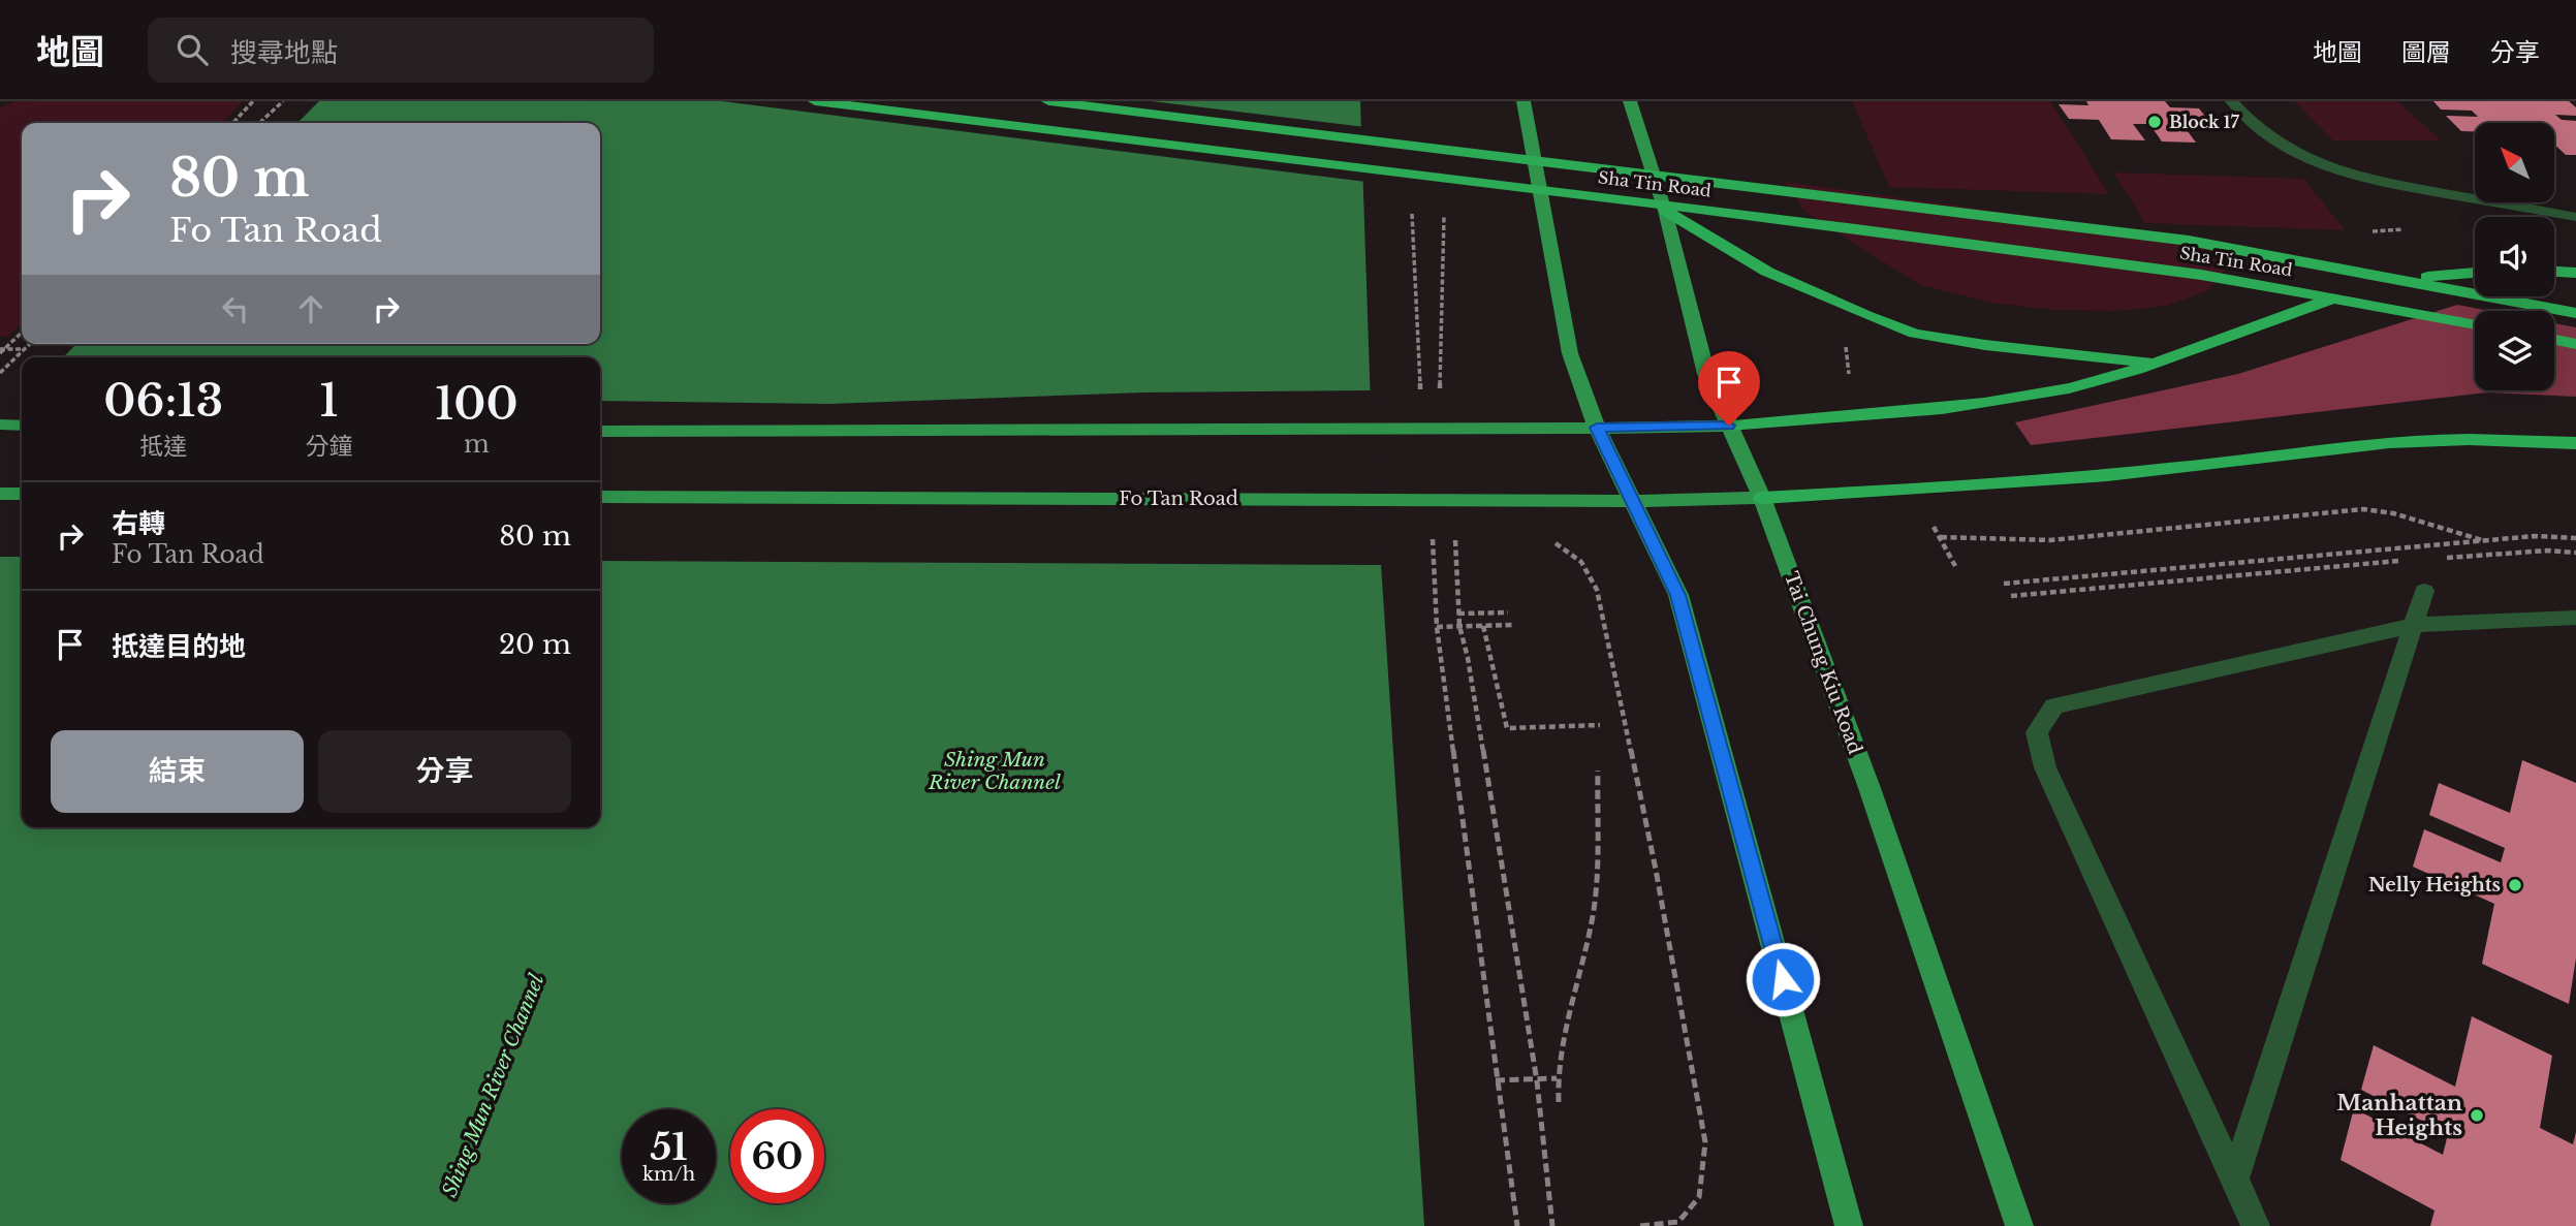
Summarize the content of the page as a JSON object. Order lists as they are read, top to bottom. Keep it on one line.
{"streets":{"highway":["Sha Tin Road"],"main road":["Fo Tan Road","Tai Chung Kiu Road"]},"crossings":[["Fo Tan Road","Tai Chung Kiu Road"]],"water":["Shing Mun River Channel"],"places":["Block 17","Nelly Heights","Manhattan Heights"],"north":"top left","page":{"header":"地圖","search":"搜尋地點","nav":["地圖","圖層","分享"],"turn":["80 m","Fo Tan Road"],"eta":["06:13","抵達","1","分鐘","100","m"],"list":[{"name":"右轉","note":"Fo Tan Road","value":"80 m"},{"name":"抵達目的地","value":"20 m"}],"buttons":["結束","分享"],"speed":"51 km/h","limit":"60"}}
